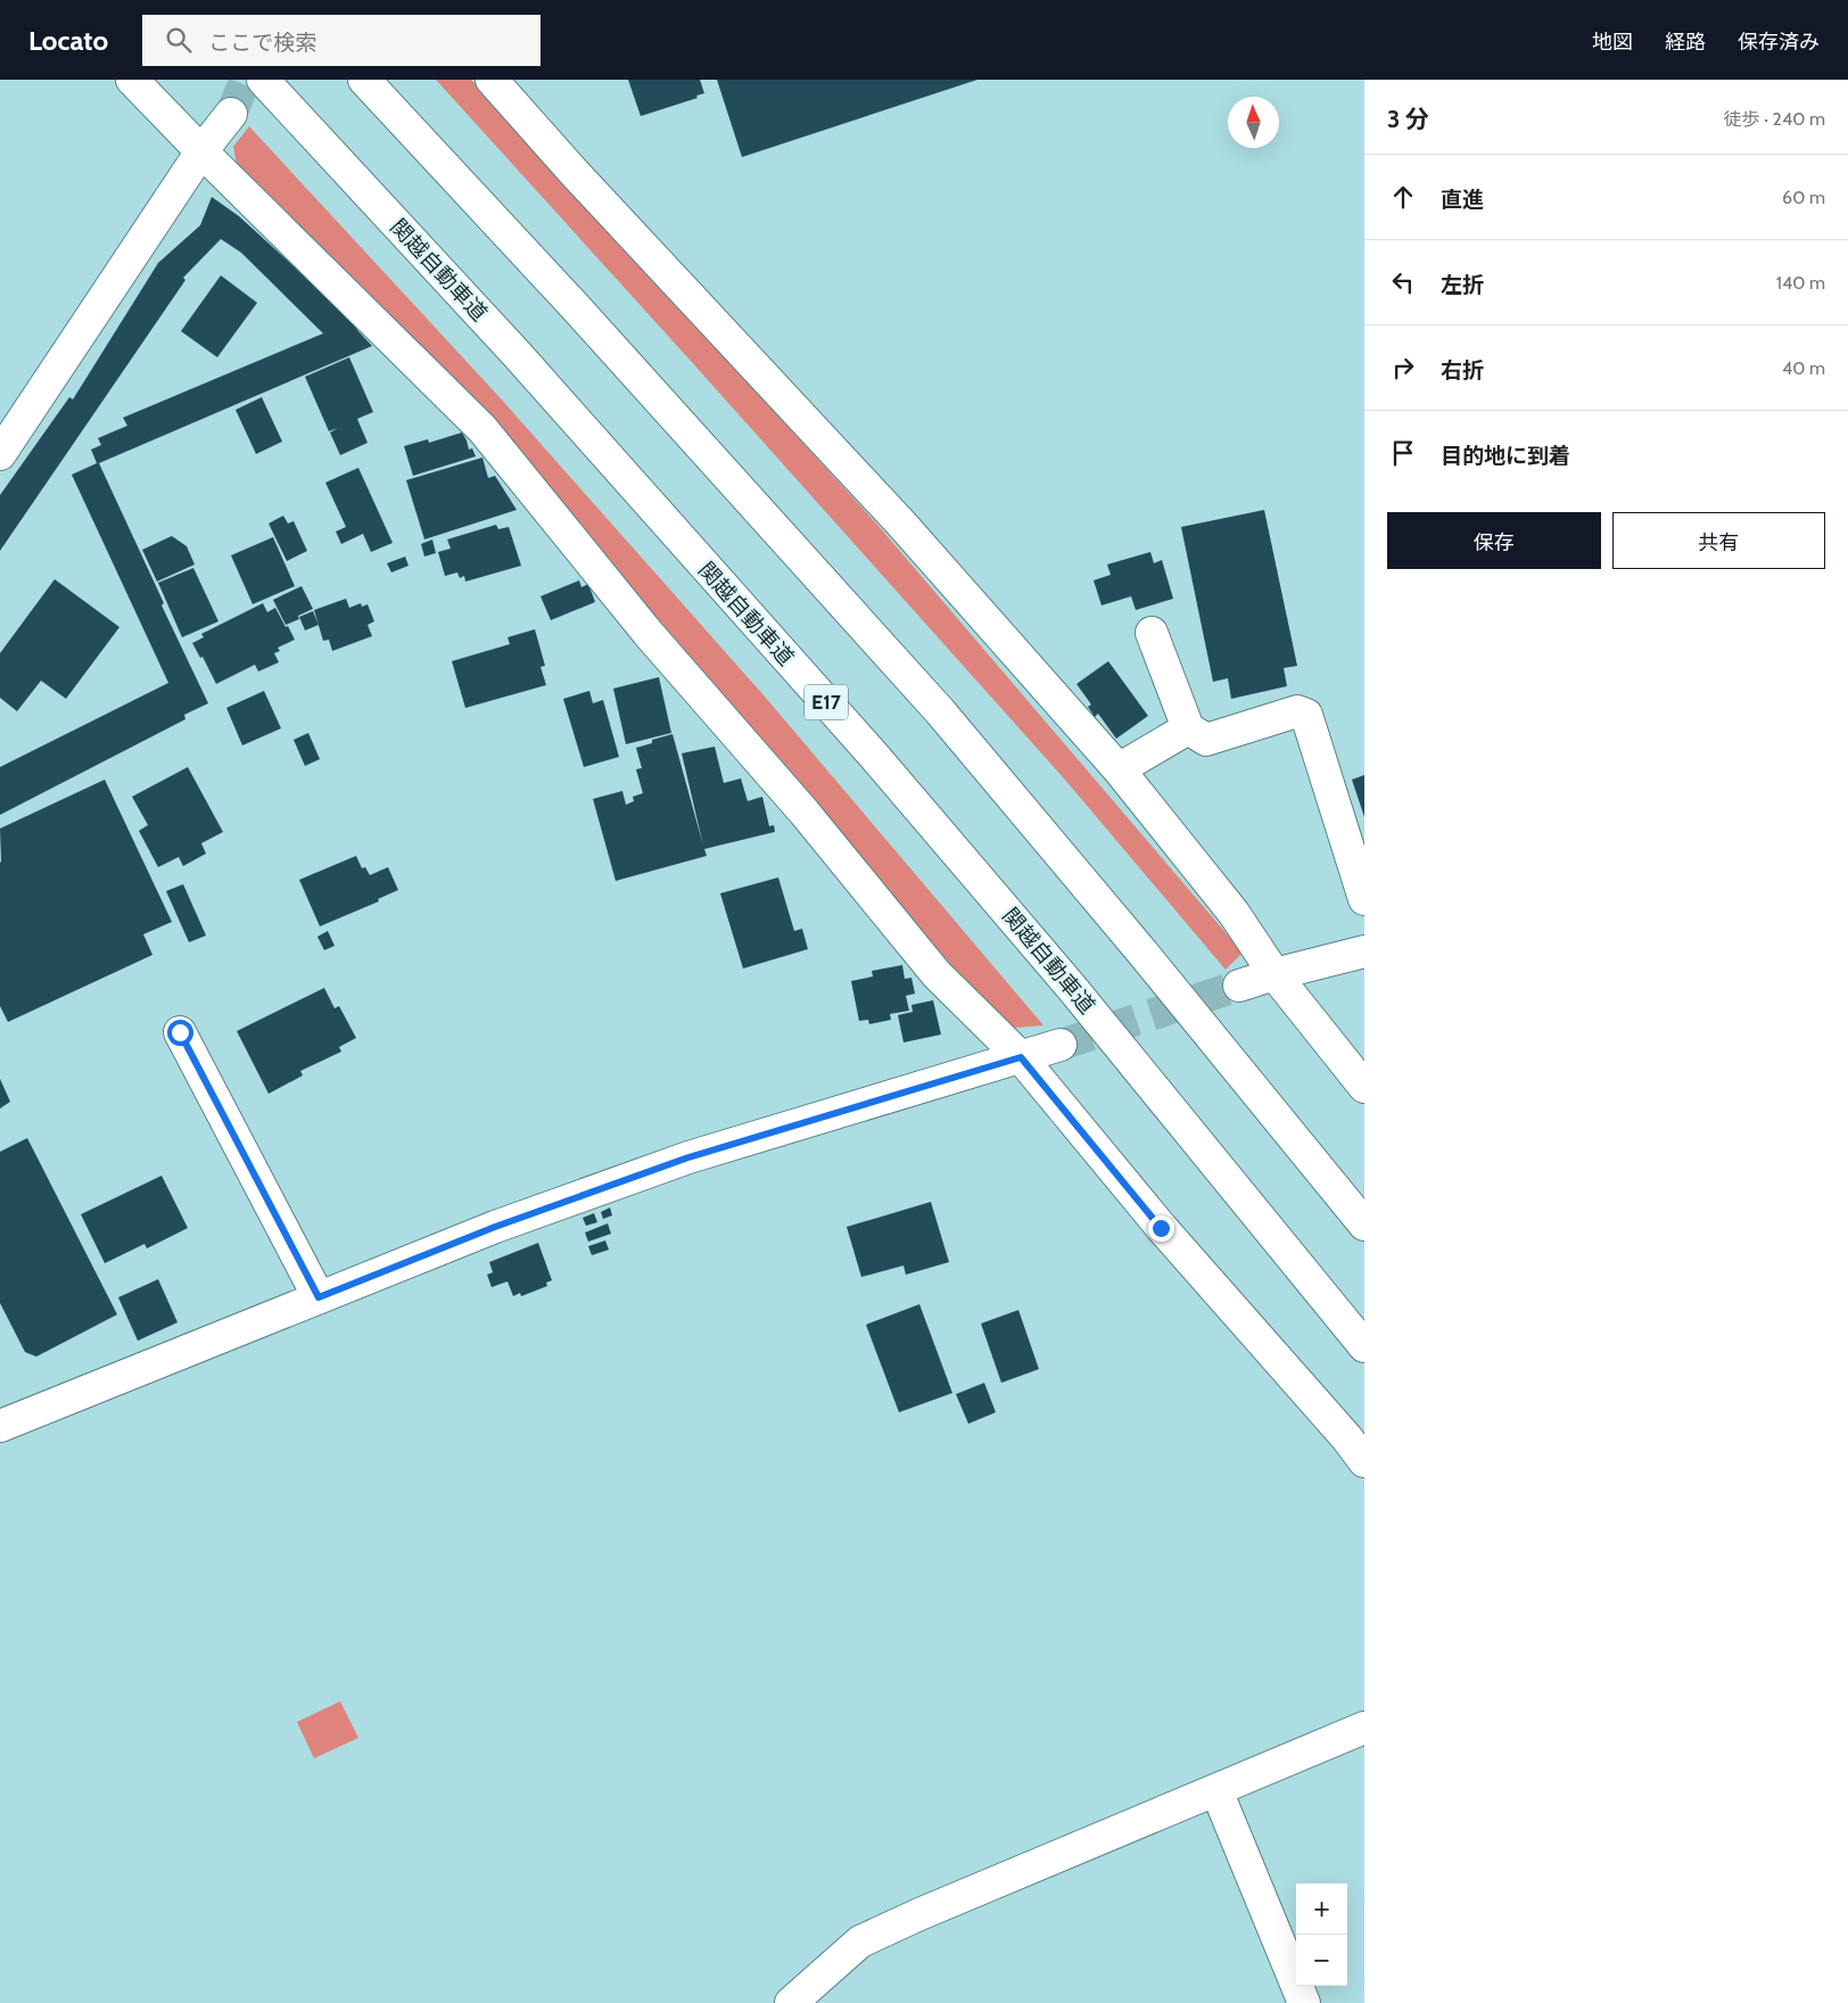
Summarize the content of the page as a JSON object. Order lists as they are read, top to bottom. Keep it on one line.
{"streets":{"main road":["関越自動車道","E17"]},"north":"top","page":{"header":"Locato","search":"ここで検索","nav":["地図","経路","保存済み"],"heading":["3 分","徒歩 · 240 m"],"list":[["直進","60 m"],["左折","140 m"],["右折","40 m"],"目的地に到着"],"buttons":["保存","共有"],"map_buttons":["+","−"]}}
